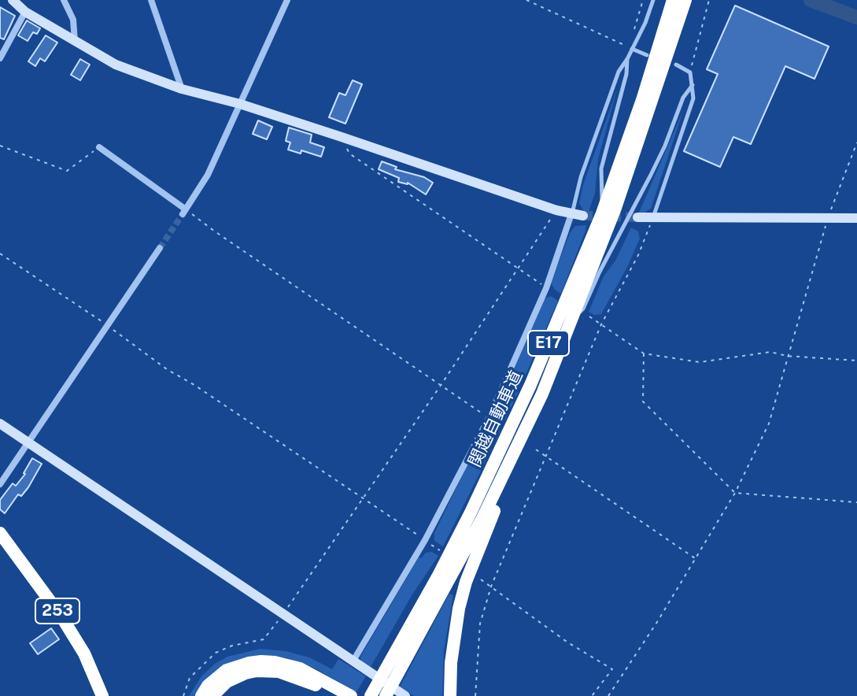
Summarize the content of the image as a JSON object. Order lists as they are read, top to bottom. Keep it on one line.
{"streets":{"highway":["E17","関越自動車道","253"]}}
